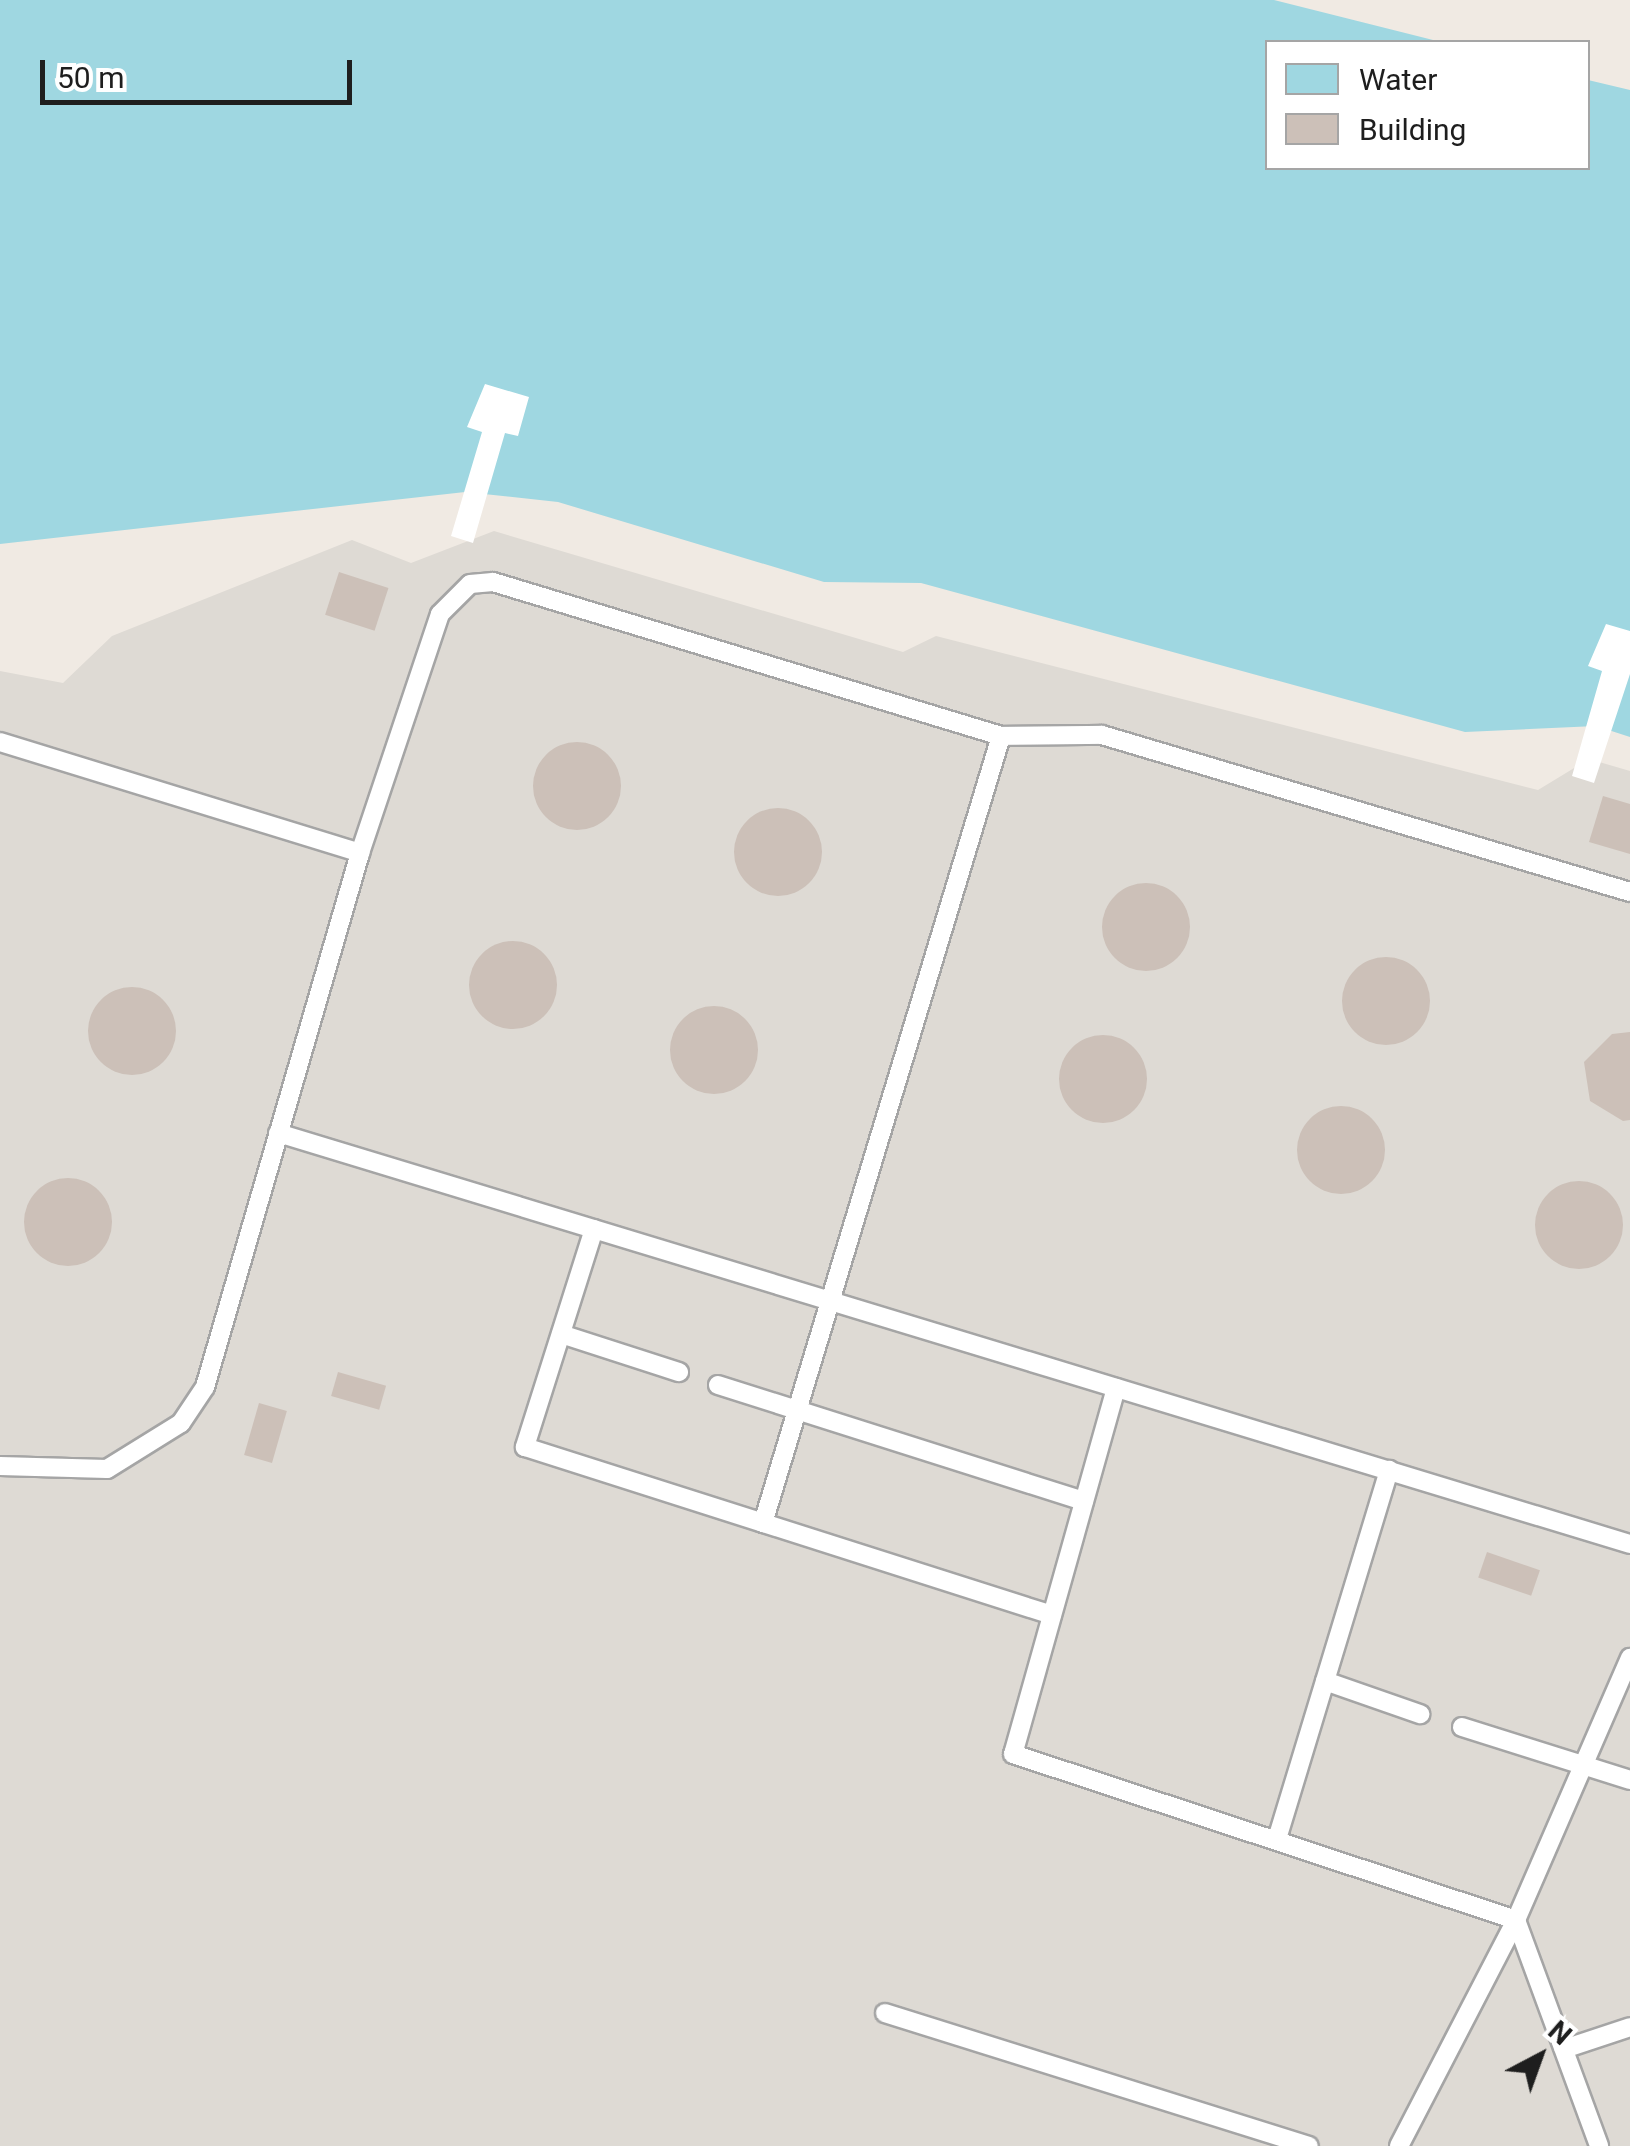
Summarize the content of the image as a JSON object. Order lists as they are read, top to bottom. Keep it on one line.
{"legend":["Water","Building"],"scale_bar":"50 m","north":"top right"}
